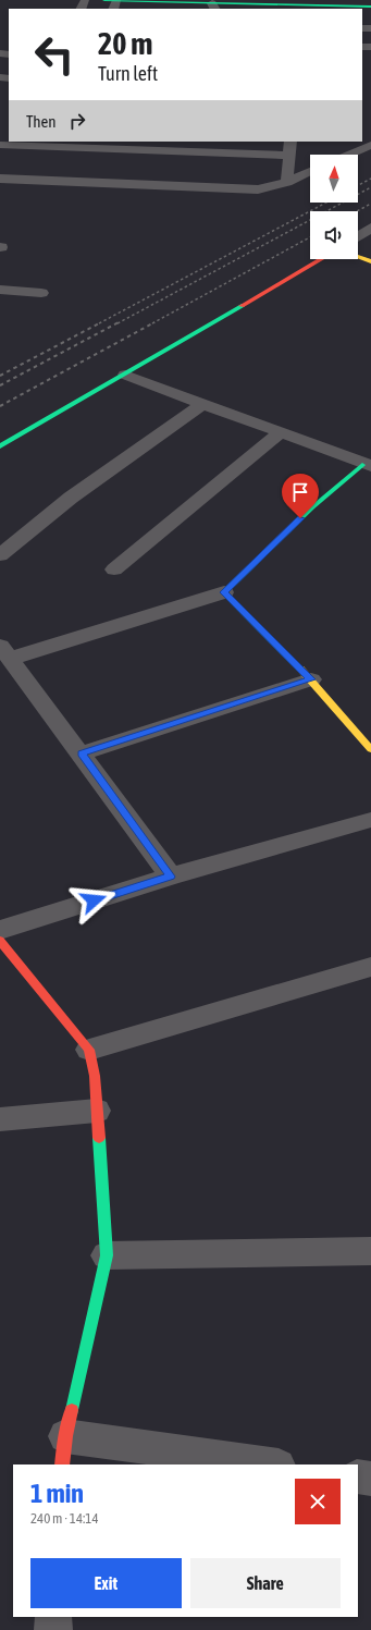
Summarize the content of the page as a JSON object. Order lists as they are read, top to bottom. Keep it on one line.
{"north":"top","page":{"turn":["20 m","Turn left"],"then":"Then","heading":["1 min","240 m · 14:14"],"buttons":["Exit","Share"]}}
